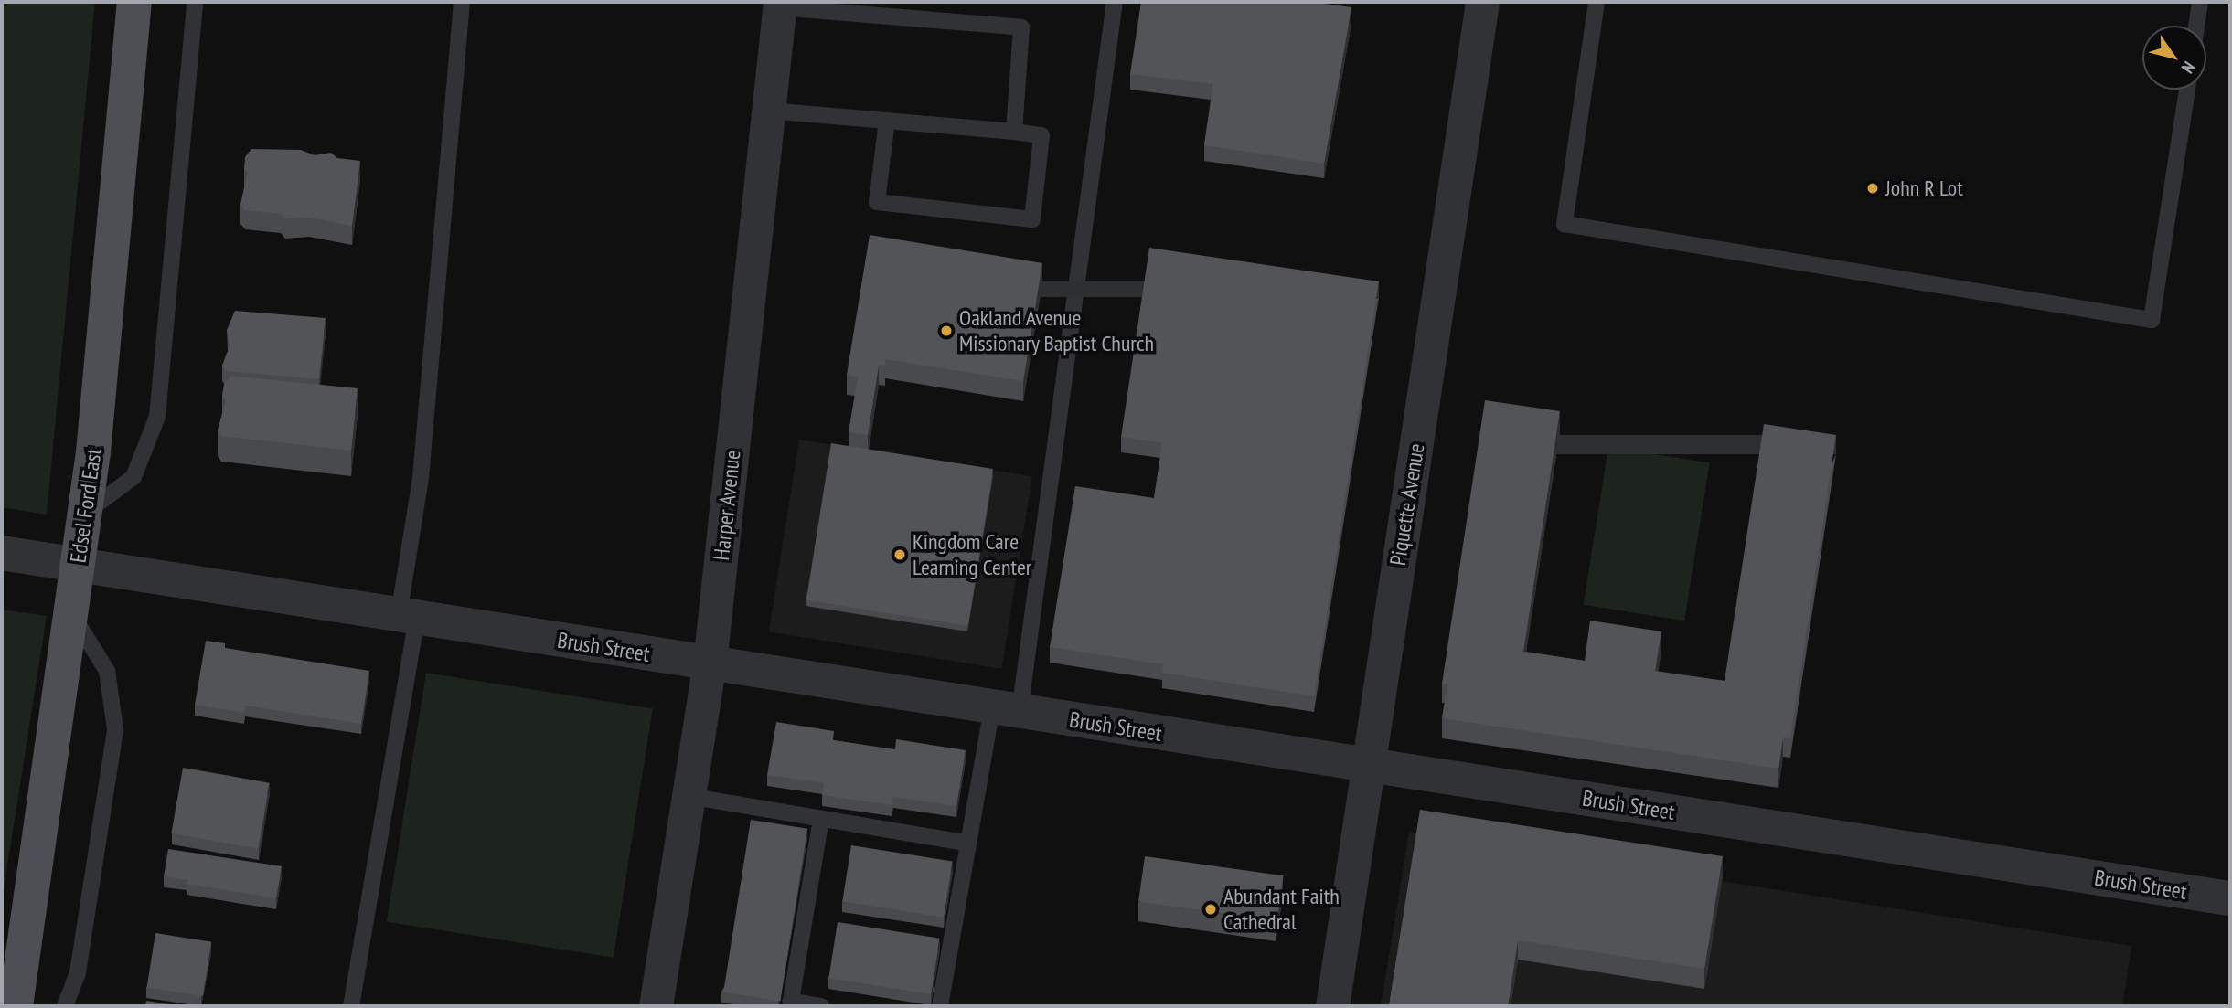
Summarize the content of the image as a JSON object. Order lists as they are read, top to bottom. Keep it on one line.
{"streets":{"main road":["Edsel Ford East"],"street":["Piquette Avenue","Harper Avenue","Brush Street"]},"crossings":[["Piquette Avenue","Brush Street"],["Edsel Ford East","Brush Street"],["Harper Avenue","Brush Street"]],"places":["John R Lot","Oakland Avenue Missionary Baptist Church","Kingdom Care Learning Center","Abundant Faith Cathedral"],"north":"bottom right"}
